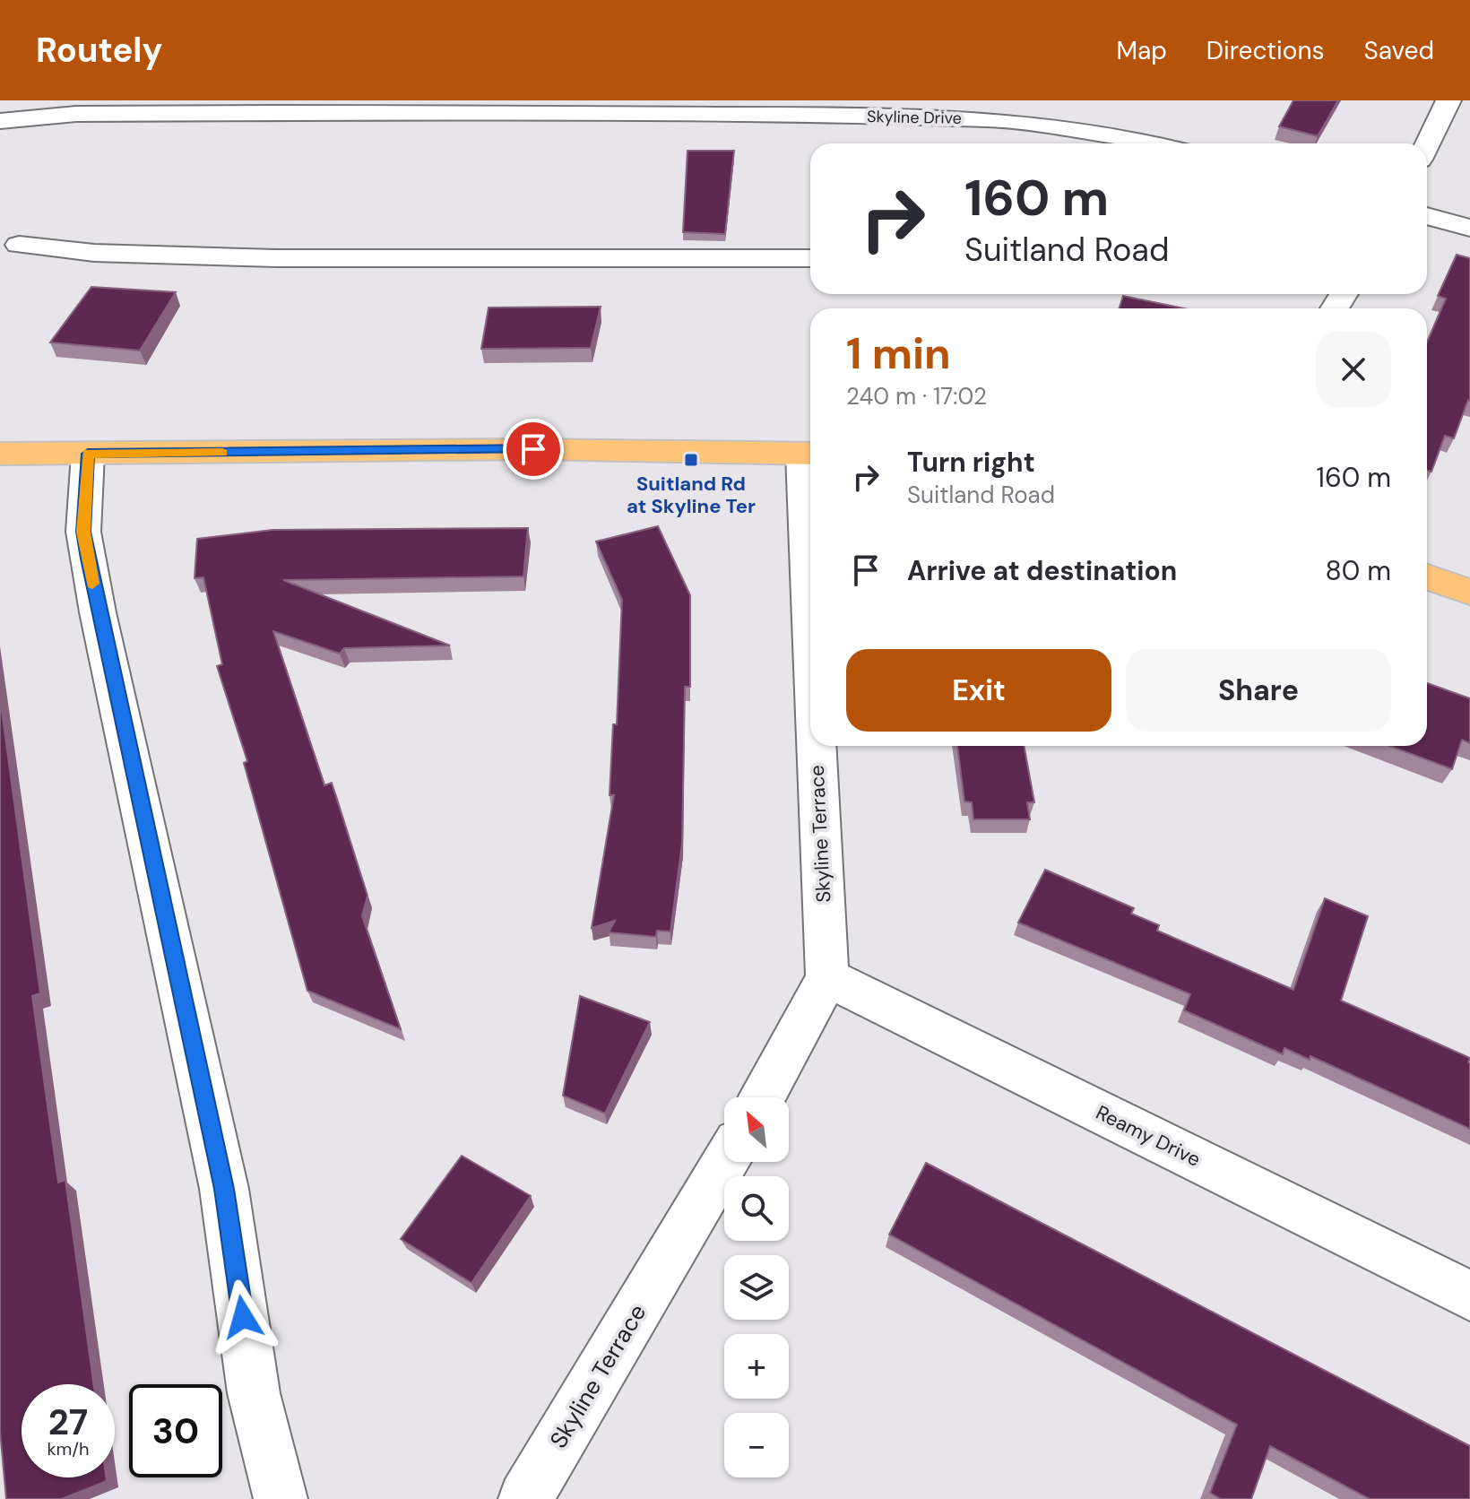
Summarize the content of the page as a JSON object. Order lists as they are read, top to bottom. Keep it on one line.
{"streets":{"street":["Skyline Drive","Skyline Terrace","Reamy Drive"]},"crossings":[["Skyline Terrace","Reamy Drive"]],"places":{"transit":["Suitland Rd at Skyline Ter"]},"north":"top left","page":{"header":"Routely","nav":["Map","Directions","Saved"],"turn":["160 m","Suitland Road"],"heading":["1 min","240 m · 17:02"],"list":[{"name":"Turn right","note":"Suitland Road","value":"160 m"},{"name":"Arrive at destination","value":"80 m"}],"buttons":["Exit","Share"],"map_buttons":["+","−"],"speed":"27 km/h","limit":"30"}}
